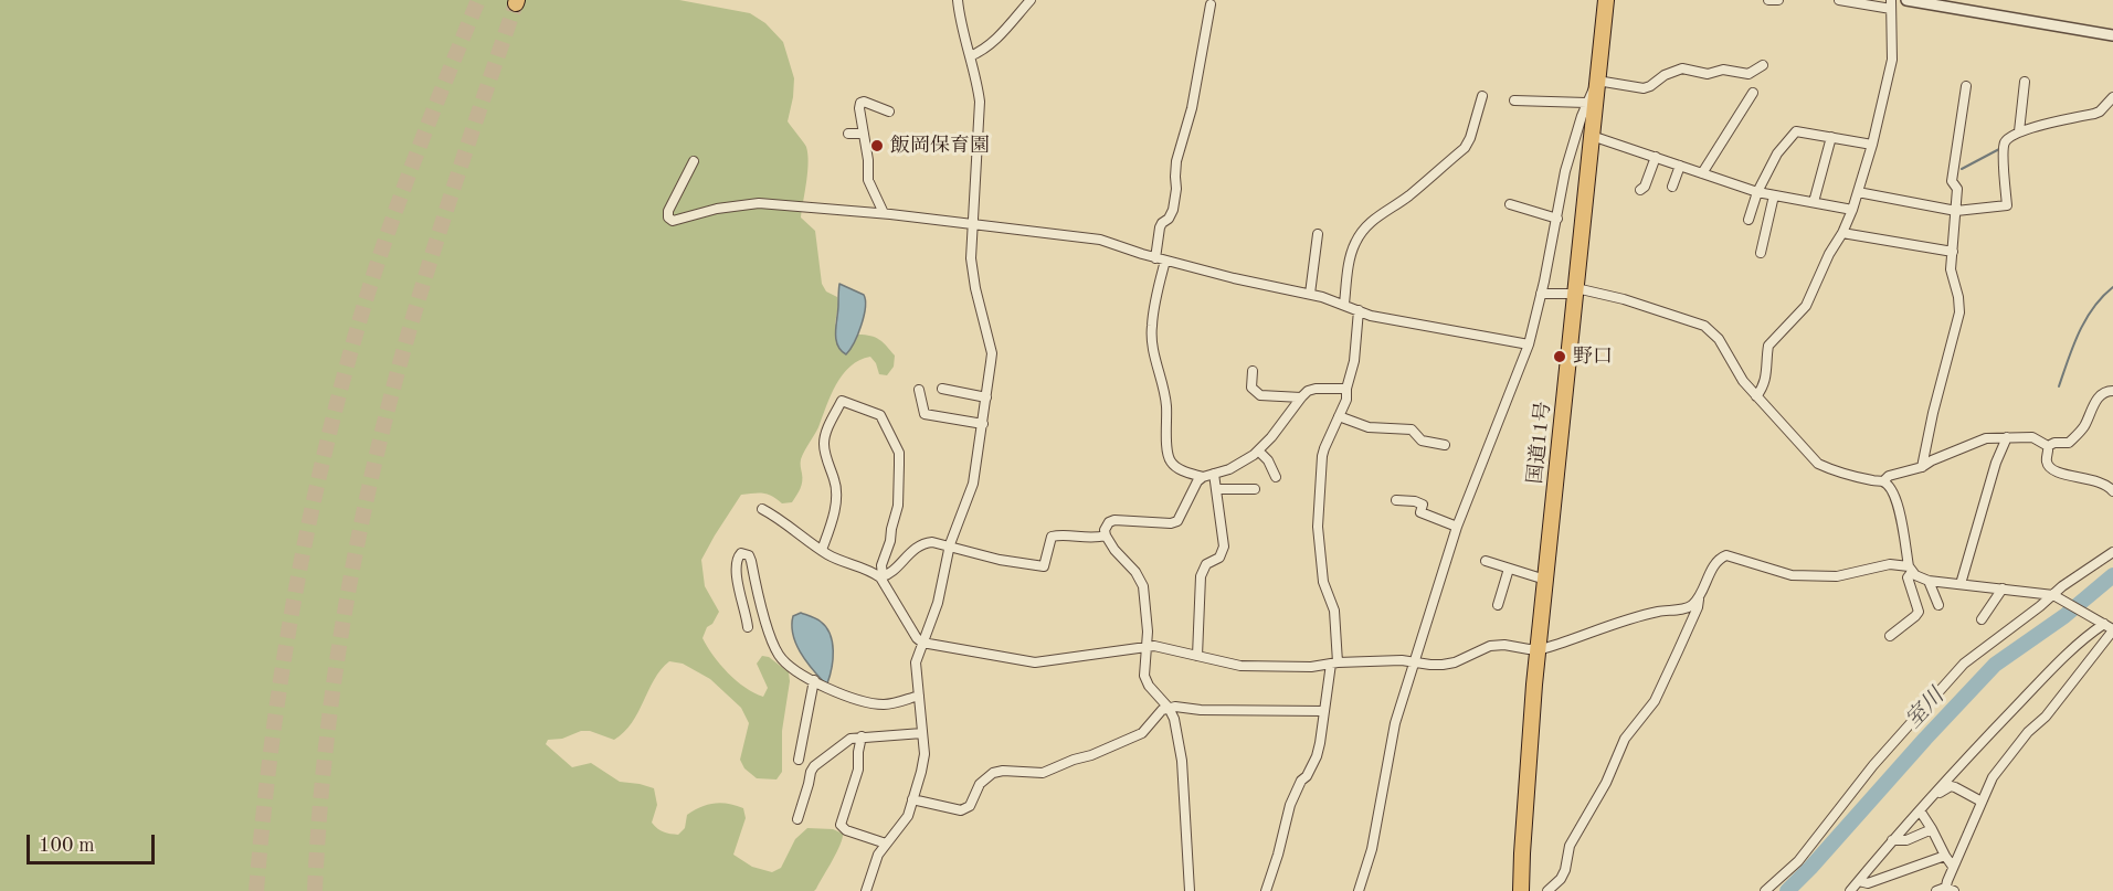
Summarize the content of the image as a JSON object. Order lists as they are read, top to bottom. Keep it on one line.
{"streets":{"highway":["国道11号"]},"water":["室川"],"places":["飯岡保育園","野口"],"scale_bar":"100 m"}
